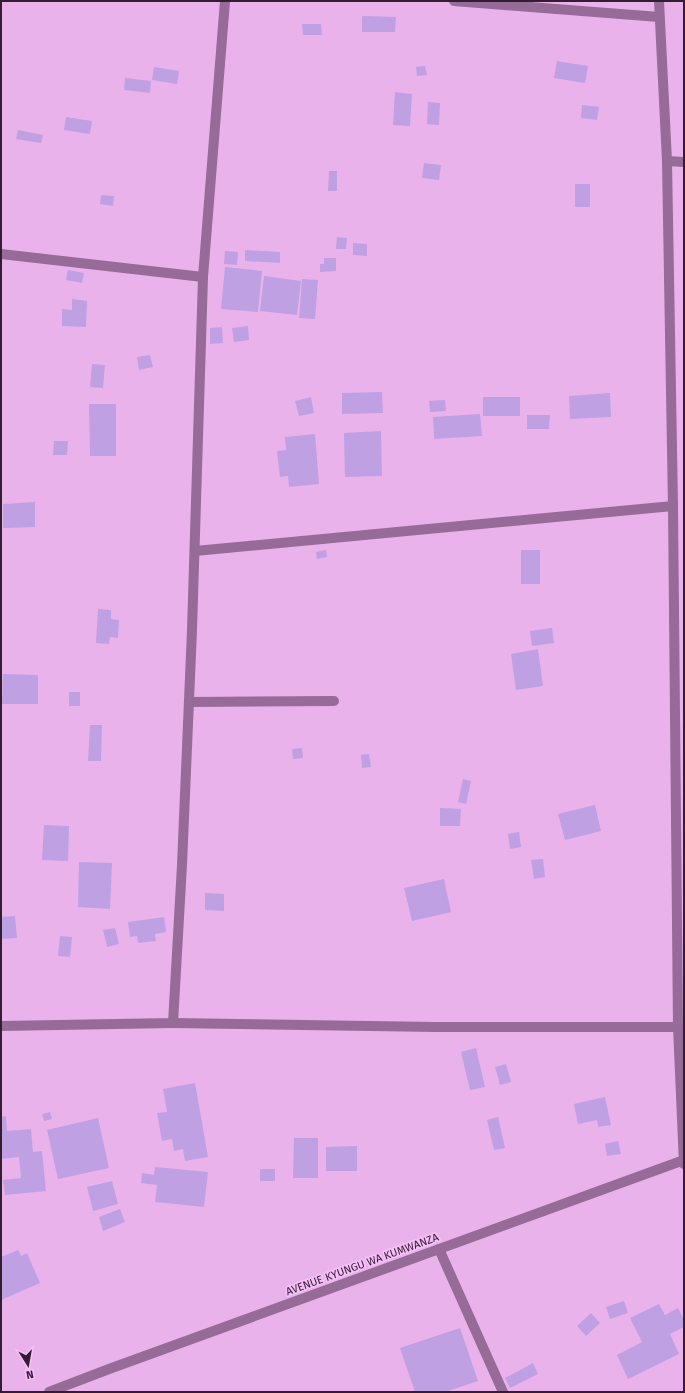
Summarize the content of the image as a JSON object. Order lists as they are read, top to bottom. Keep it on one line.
{"streets":{"street":["AVENUE KYUNGU WA KUMWANZA"]},"north":"bottom"}
